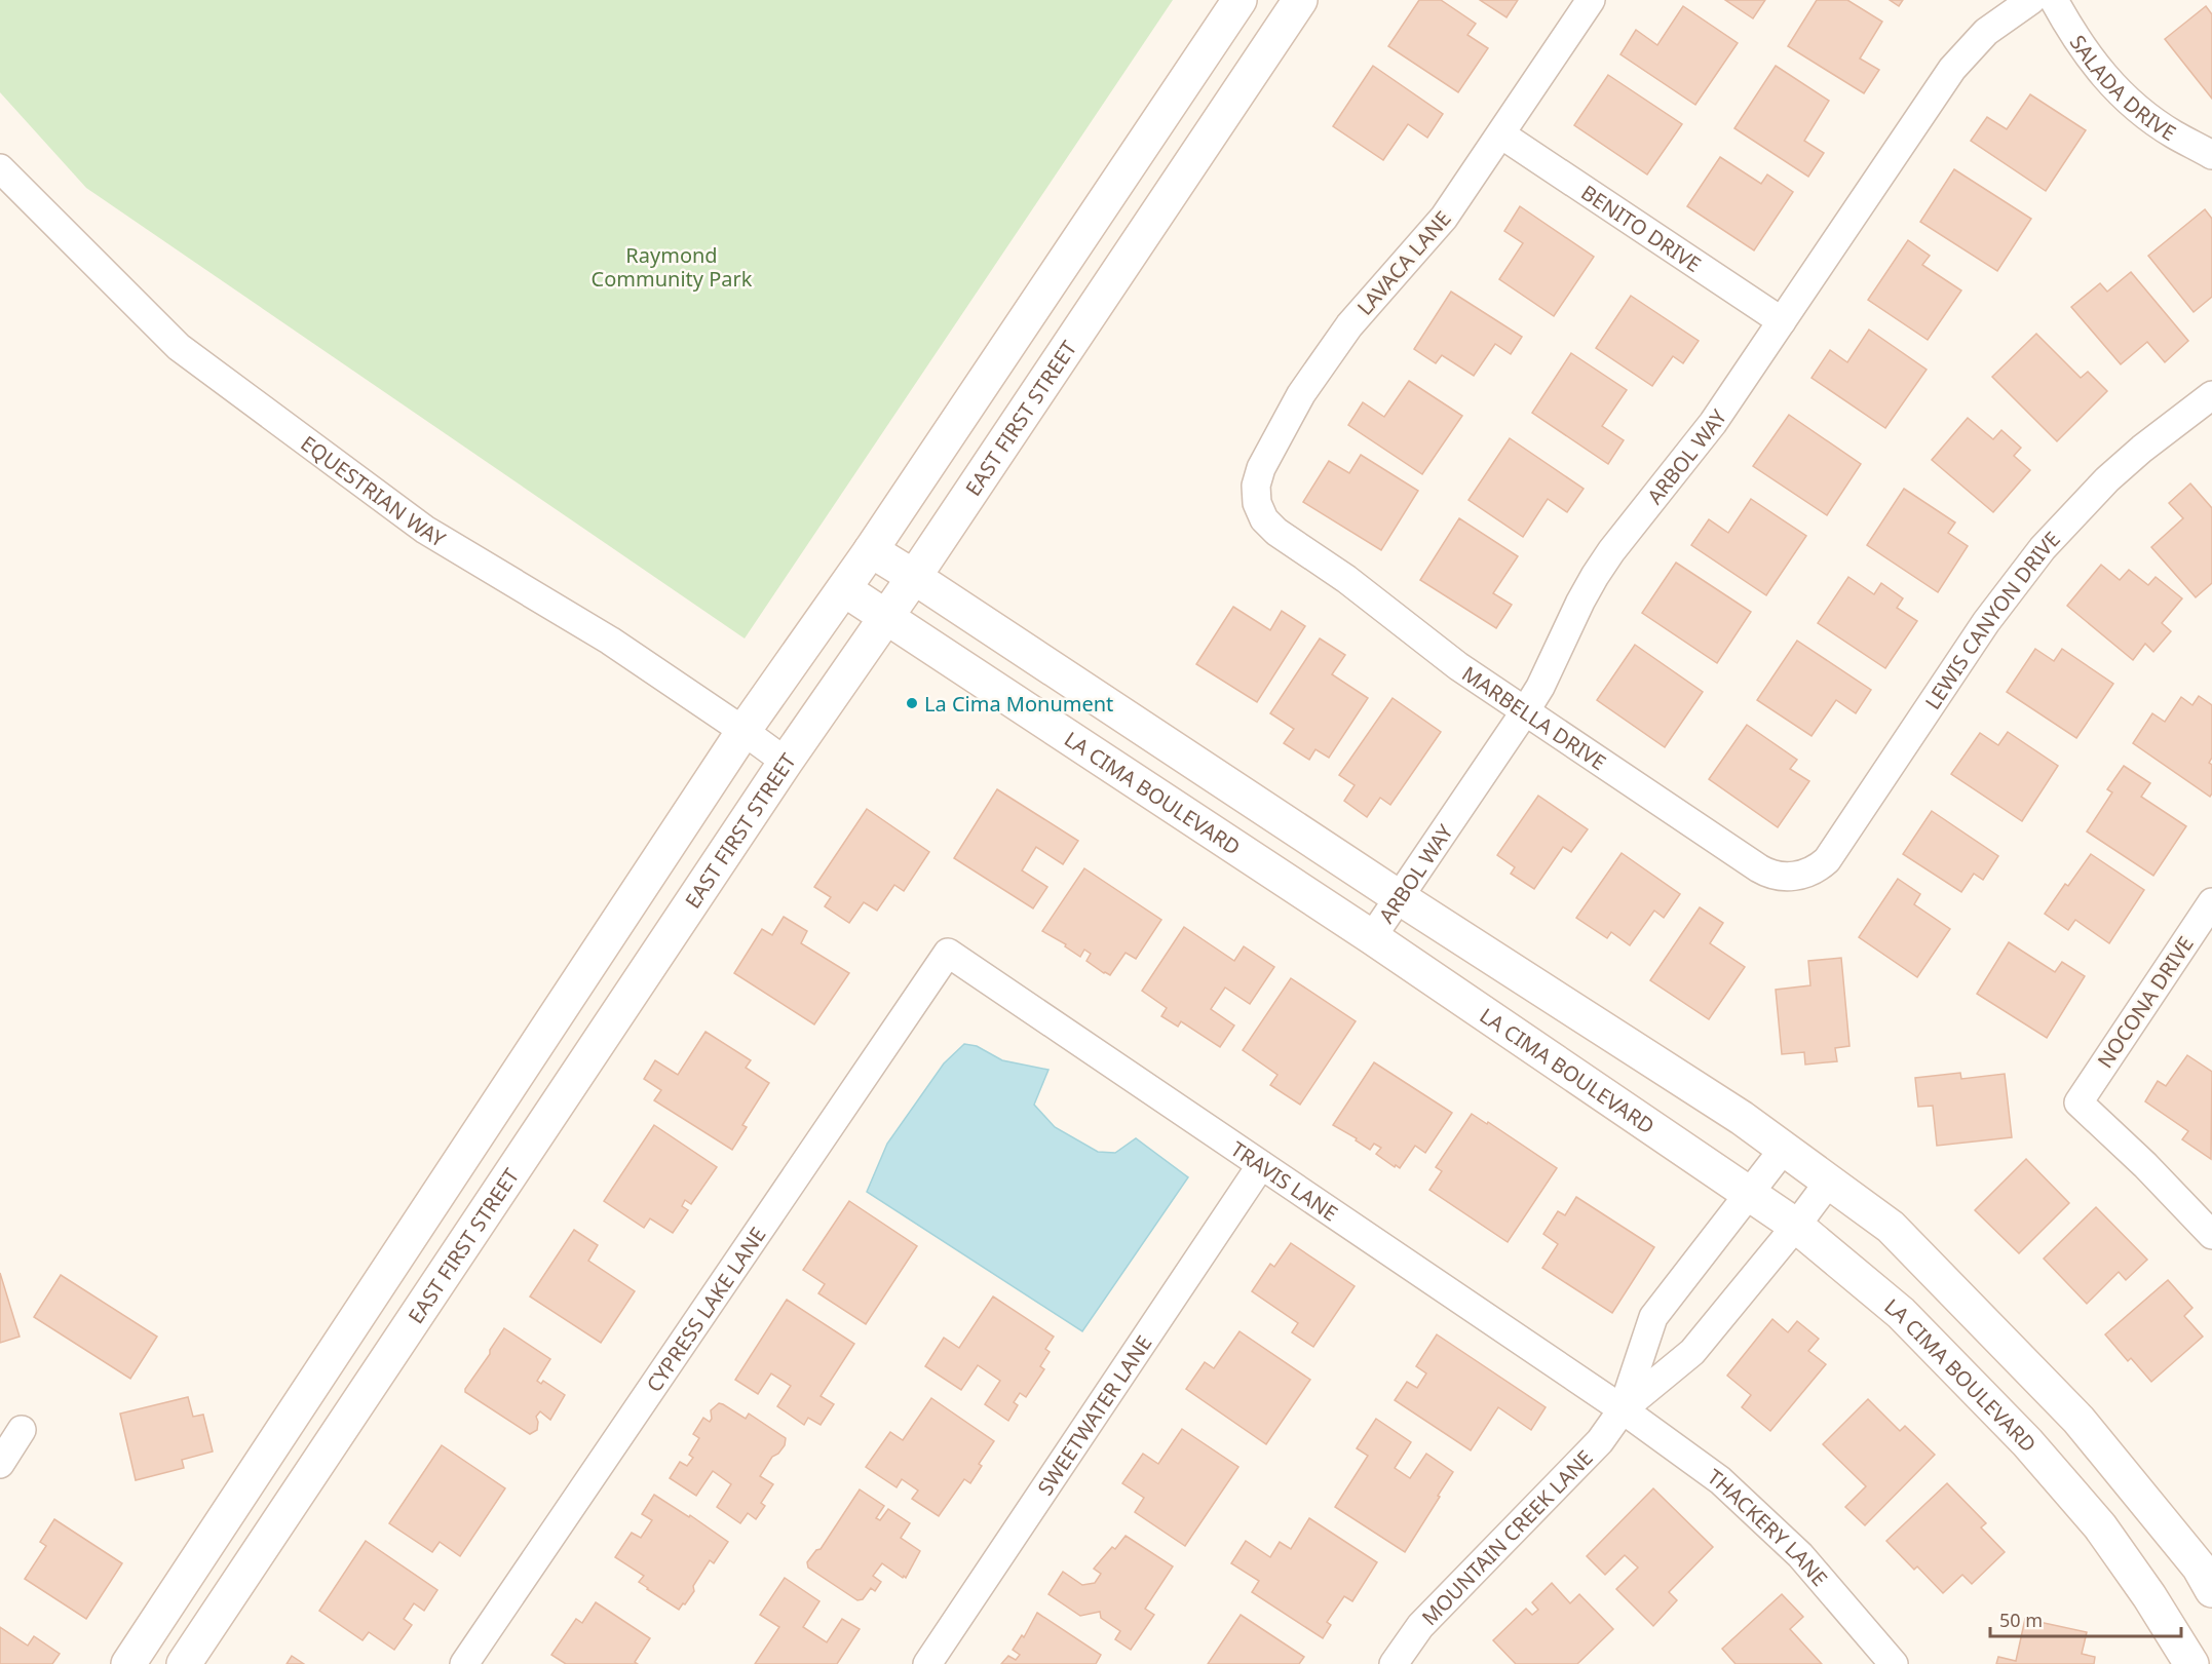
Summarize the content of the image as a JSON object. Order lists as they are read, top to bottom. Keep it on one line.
{"streets":{"main road":["EAST FIRST STREET","LA CIMA BOULEVARD"],"street":["SALADA DRIVE","BENITO DRIVE","LAVACA LANE","ARBOL WAY","EQUESTRIAN WAY","LEWIS CANYON DRIVE","MARBELLA DRIVE","NOCONA DRIVE","TRAVIS LANE","CYPRESS LAKE LANE","SWEETWATER LANE","THACKERY LANE","MOUNTAIN CREEK LANE"]},"crossings":[["BENITO DRIVE","LAVACA LANE"],["BENITO DRIVE","ARBOL WAY"],["LAVACA LANE","MARBELLA DRIVE"],["EAST FIRST STREET","EQUESTRIAN WAY"],["EAST FIRST STREET","LA CIMA BOULEVARD"],["ARBOL WAY","MARBELLA DRIVE"],["ARBOL WAY","LA CIMA BOULEVARD"],["LEWIS CANYON DRIVE","MARBELLA DRIVE"],["LA CIMA BOULEVARD","MOUNTAIN CREEK LANE"],["TRAVIS LANE","CYPRESS LAKE LANE"],["TRAVIS LANE","SWEETWATER LANE"],["TRAVIS LANE","THACKERY LANE"],["TRAVIS LANE","MOUNTAIN CREEK LANE"],["THACKERY LANE","MOUNTAIN CREEK LANE"]],"parks":["Raymond Community Park"],"places":["La Cima Monument"],"scale_bar":"50 m"}
